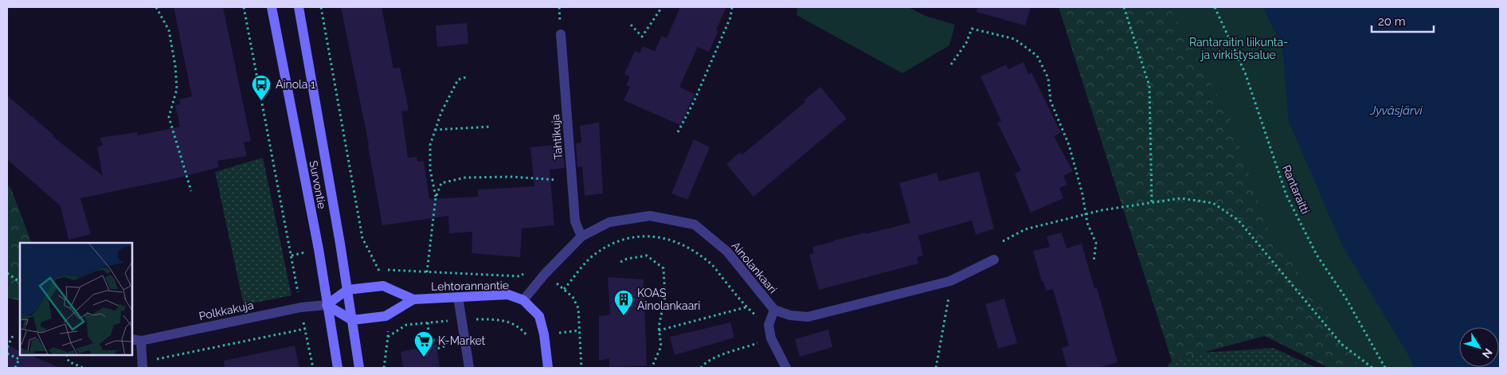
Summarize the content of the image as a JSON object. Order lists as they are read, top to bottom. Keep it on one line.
{"streets":{"main road":["Survontie","Lehtorannantie"],"street":["Tahtikuja","Ainolankaari","Polkkakuja"],"path":["Rantaraitti"]},"crossings":[["Tahtikuja","Ainolankaari"],["Survontie","Lehtorannantie"],["Survontie","Polkkakuja"],["Ainolankaari","Lehtorannantie"]],"water":["Jyväsjärvi"],"parks":["Rantaraitin liikunta- ja virkistysalue"],"places":{"bus stop":["Ainola 1"],"building":["KOAS Ainolankaari"],"supermarket":["K-Market"]},"scale_bar":"20 m","north":"bottom right"}
